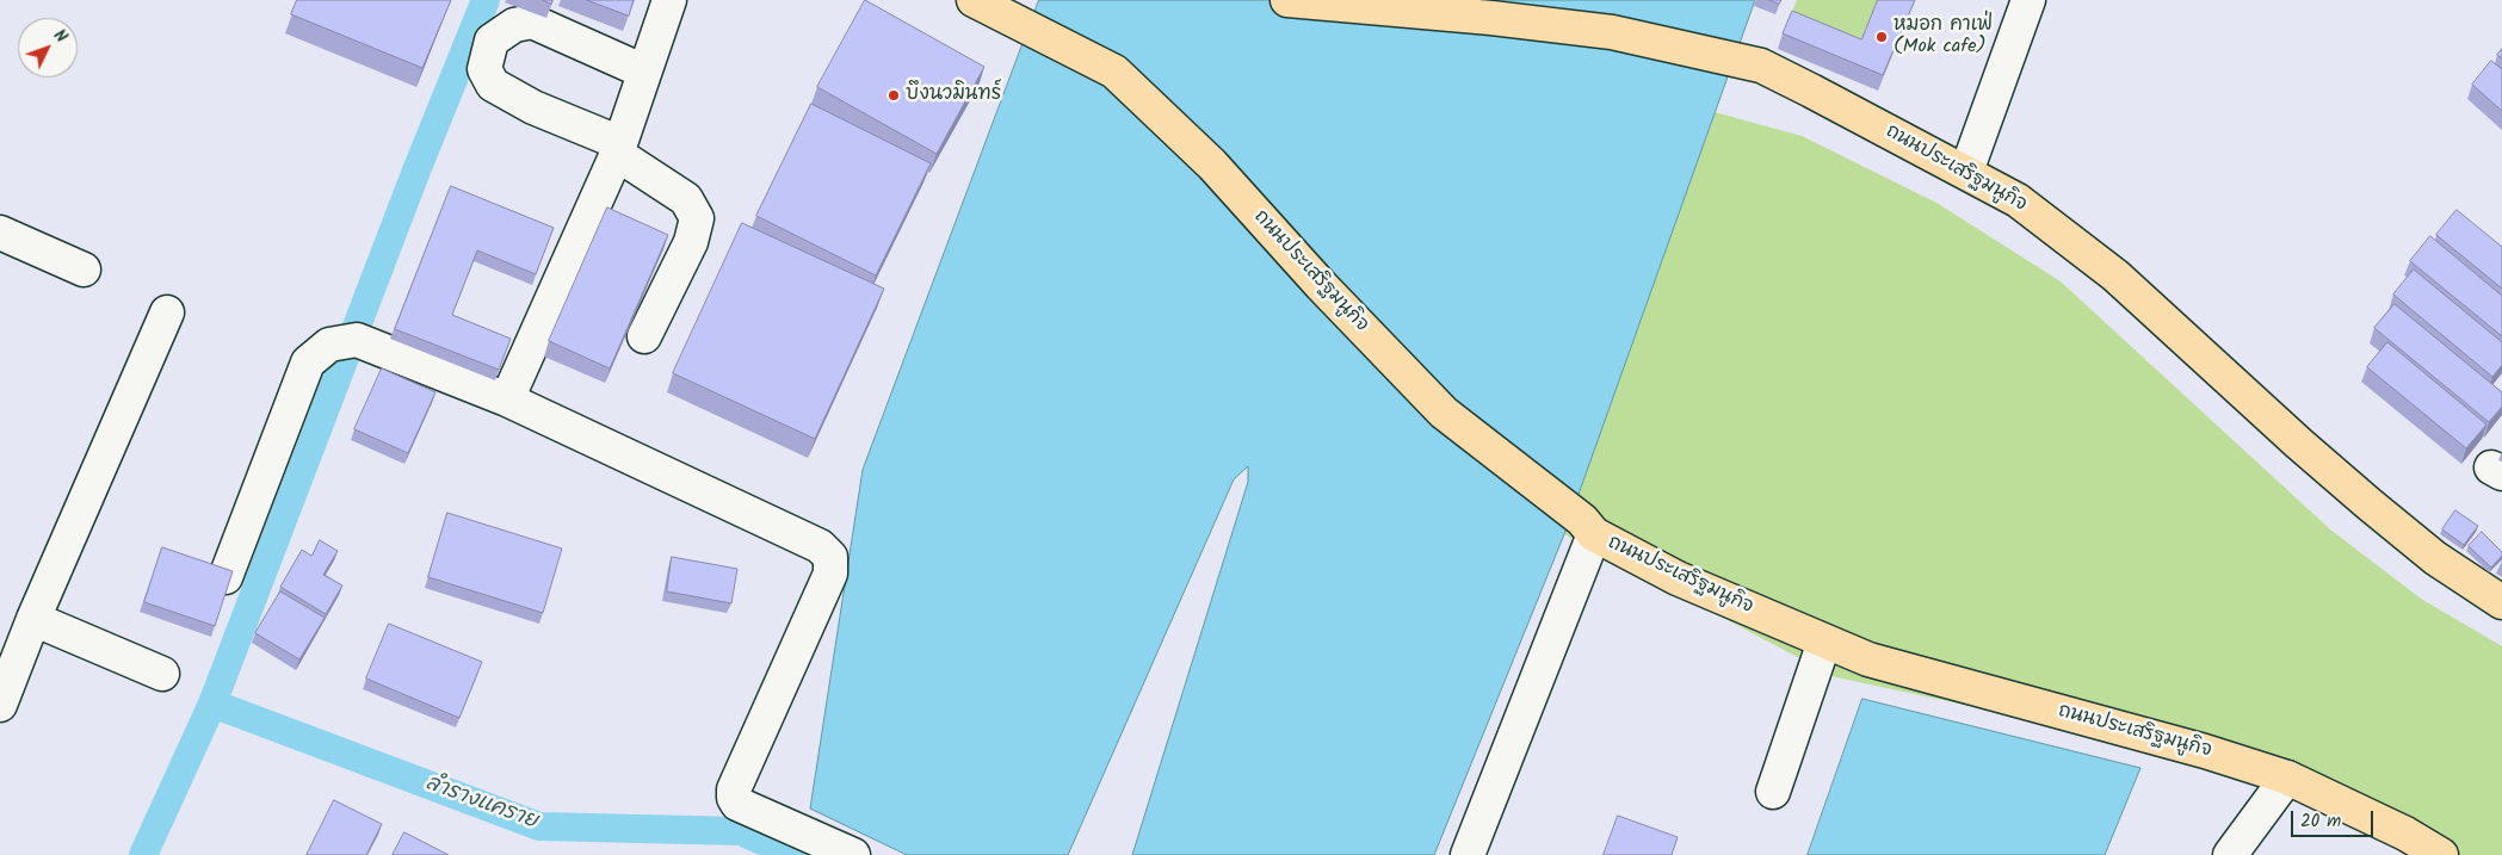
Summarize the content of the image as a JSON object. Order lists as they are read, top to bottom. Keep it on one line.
{"streets":{"main road":["ถนนประเสริฐมนูกิจ"]},"water":["ลำรางแคราย"],"places":["หมอก คาเฟ่ (Mok cafe)","บึงนวมินทร์"],"scale_bar":"20 m","north":"top right"}
